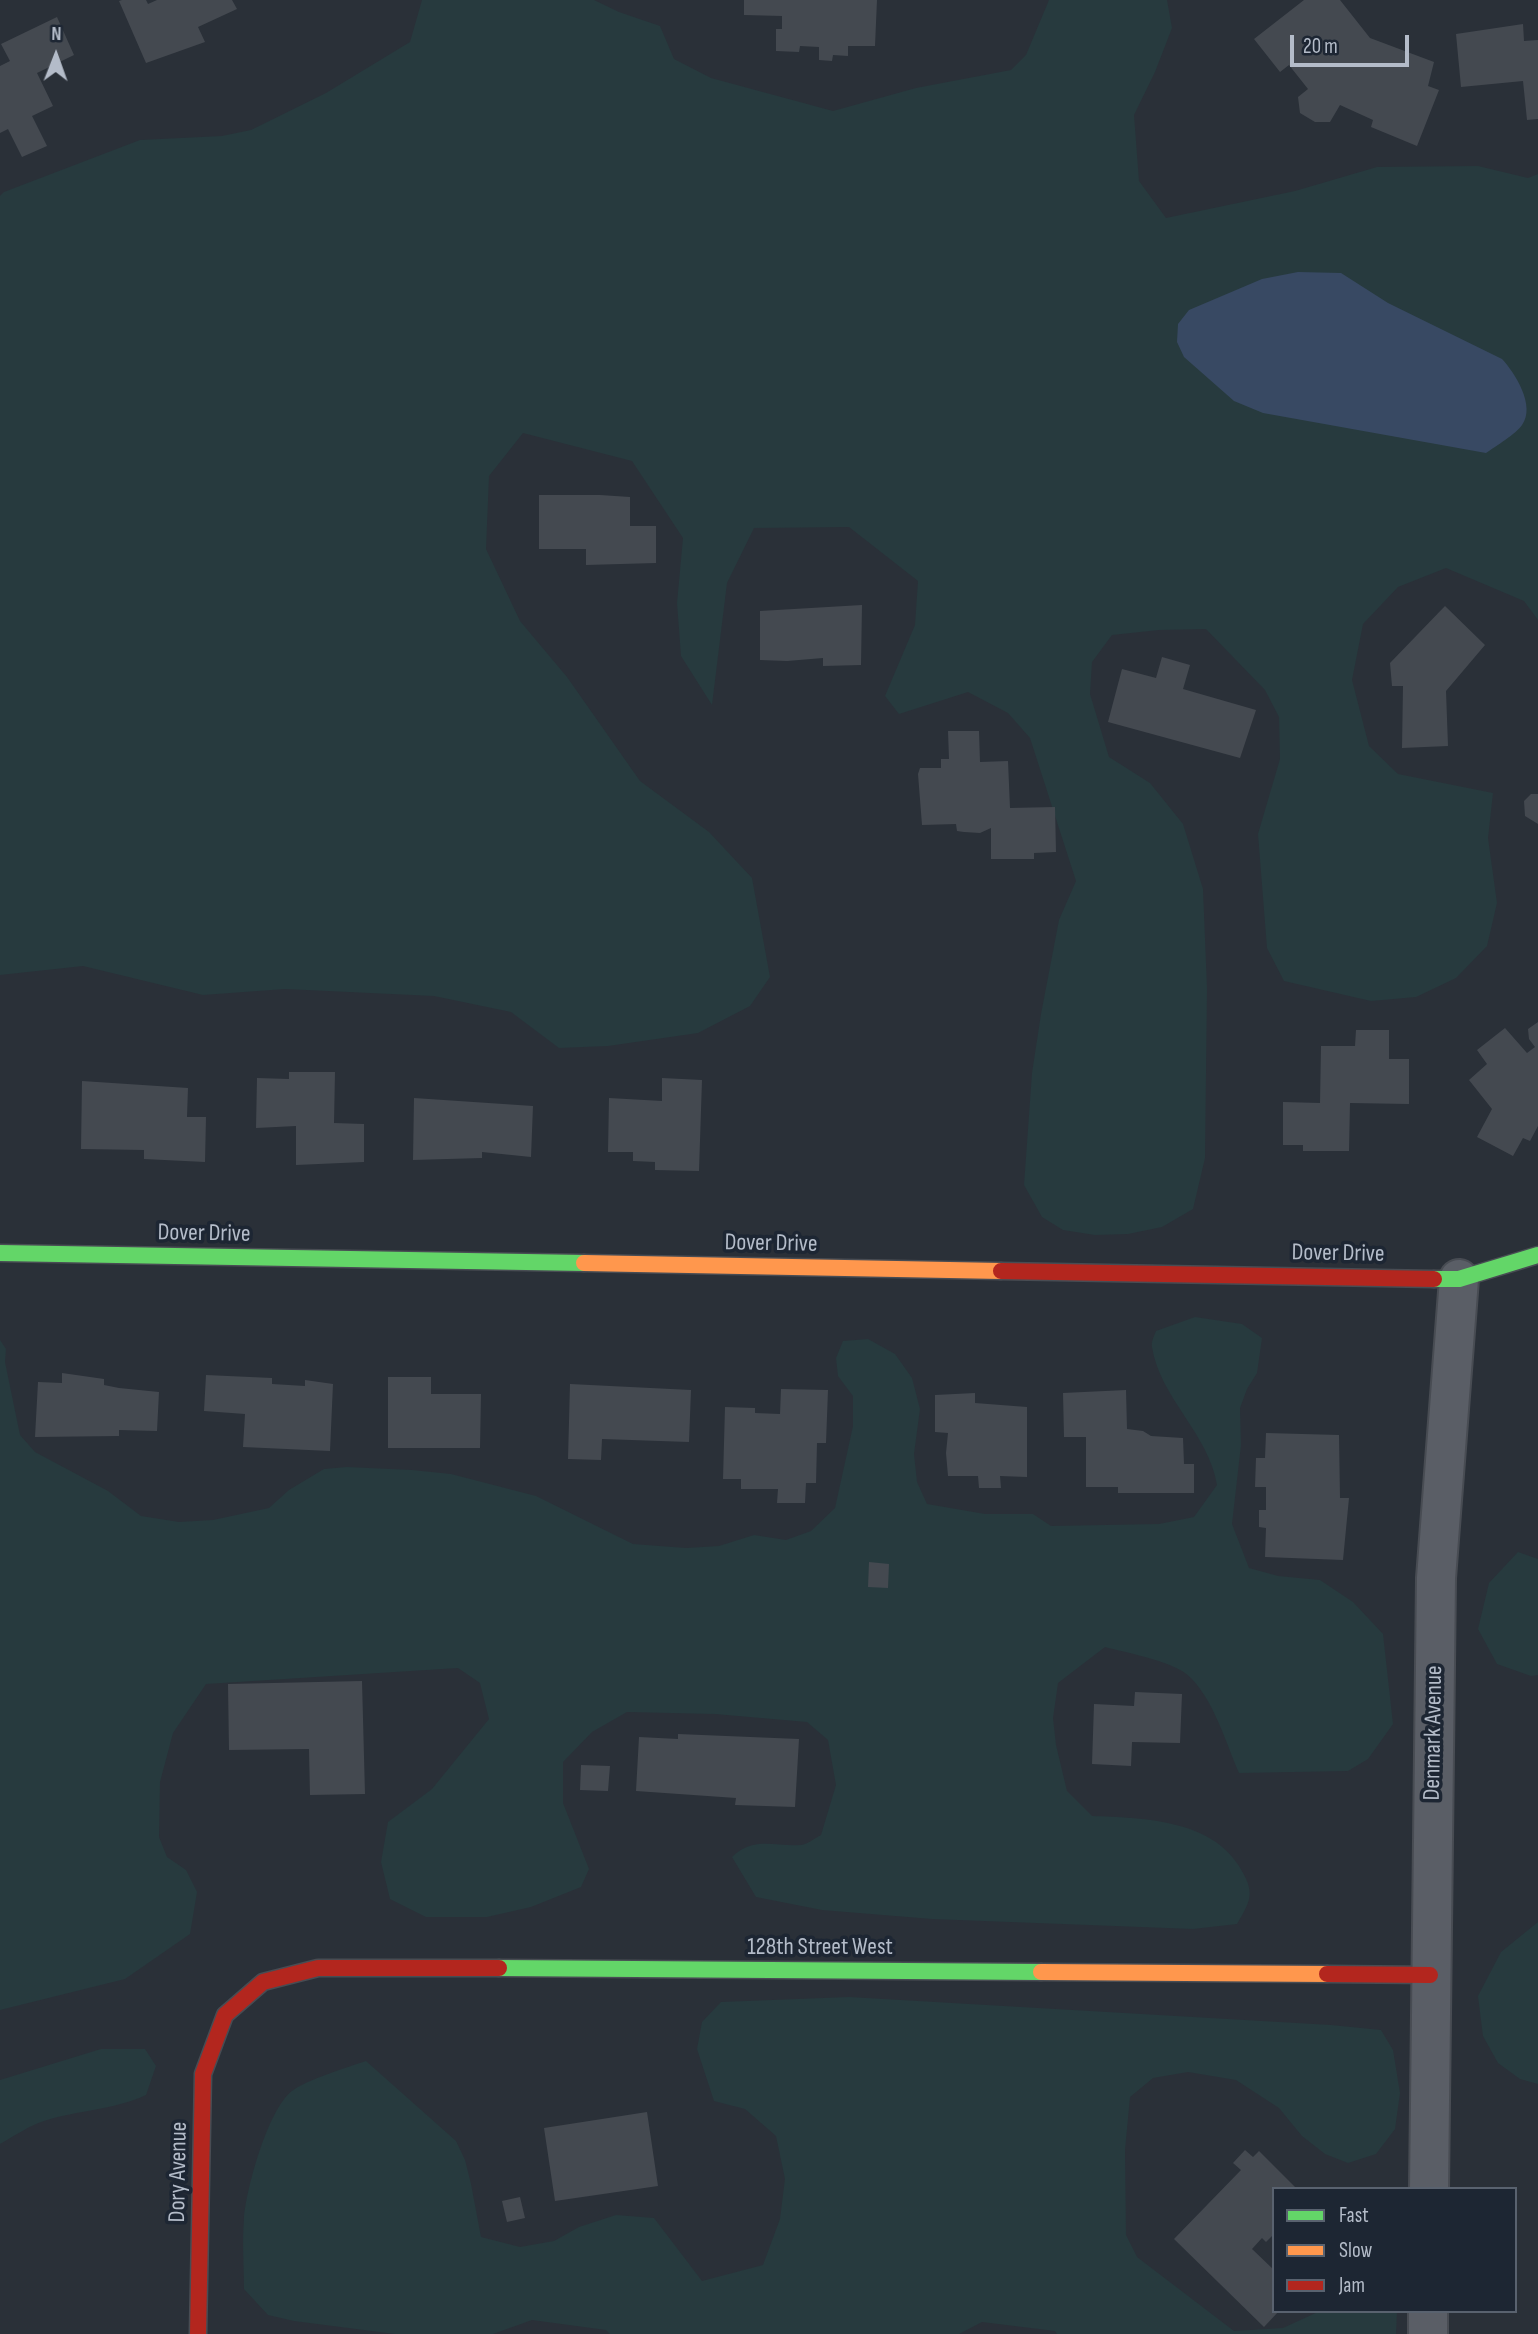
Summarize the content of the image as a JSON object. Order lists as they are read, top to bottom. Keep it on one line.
{"streets":{"street":["Dover Drive","Denmark Avenue","128th Street West","Dory Avenue"]},"crossings":[["Dover Drive","Denmark Avenue"],["Denmark Avenue","128th Street West"],["128th Street West","Dory Avenue"]],"legend":["Fast","Slow","Jam"],"scale_bar":"20 m","north":"top"}
